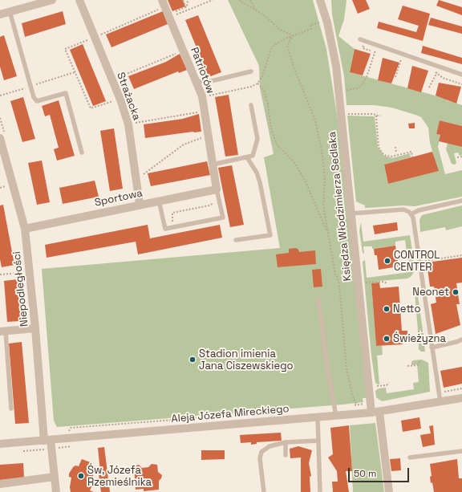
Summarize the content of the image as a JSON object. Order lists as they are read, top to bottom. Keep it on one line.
{"streets":{"street":["Patriotów","Strażacka","Sportowa","Księdza Włodzimierza Sedlaka","Niepodległości","Aleja Józefa Mireckiego"]},"crossings":[["Patriotów","Sportowa"],["Strażacka","Sportowa"],["Sportowa","Niepodległości"],["Księdza Włodzimierza Sedlaka","Aleja Józefa Mireckiego"],["Niepodległości","Aleja Józefa Mireckiego"]],"places":["CONTROL CENTER","Neonet","Netto","Świeżyzna","Stadion imienia Jana Ciszewskiego","Św, Józefa Rzemieślnika"],"scale_bar":"50 m"}
